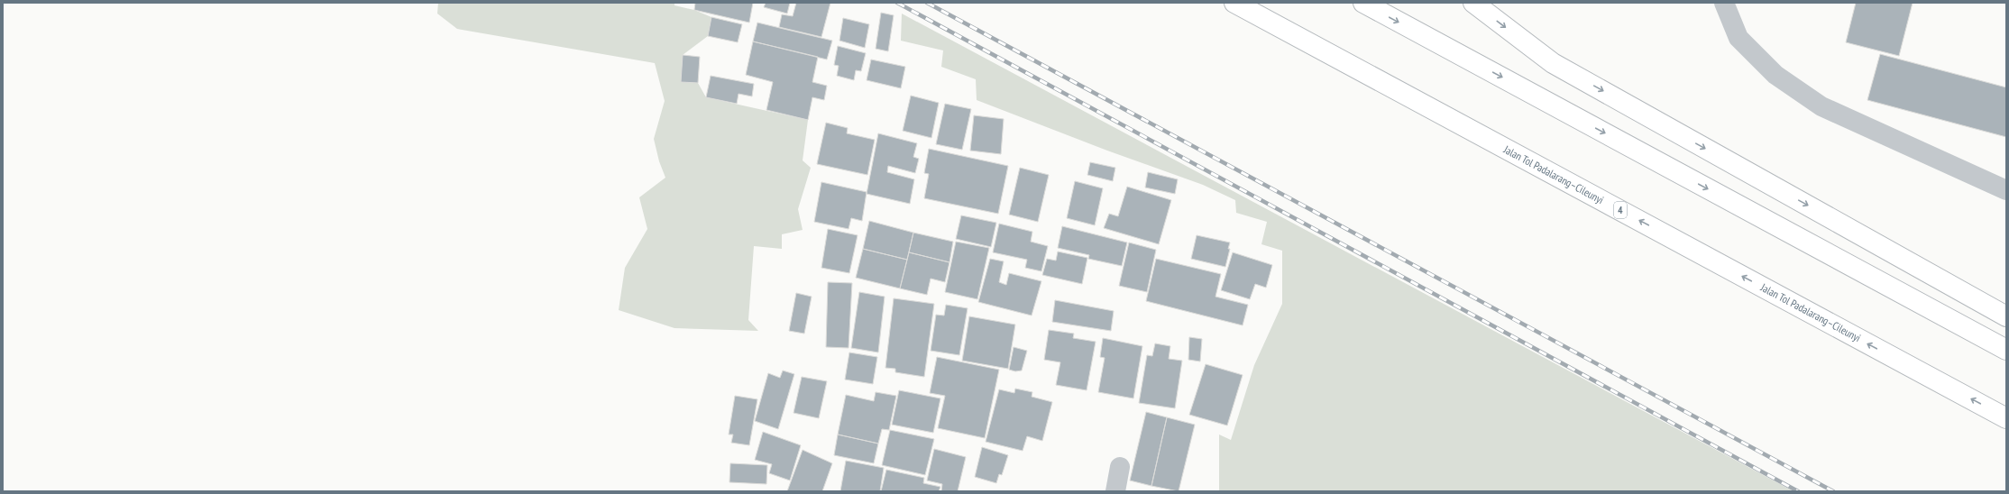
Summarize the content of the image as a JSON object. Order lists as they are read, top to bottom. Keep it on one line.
{"streets":{"highway":["Jalan Tol Padalarang–Cileunyi","4"]}}
